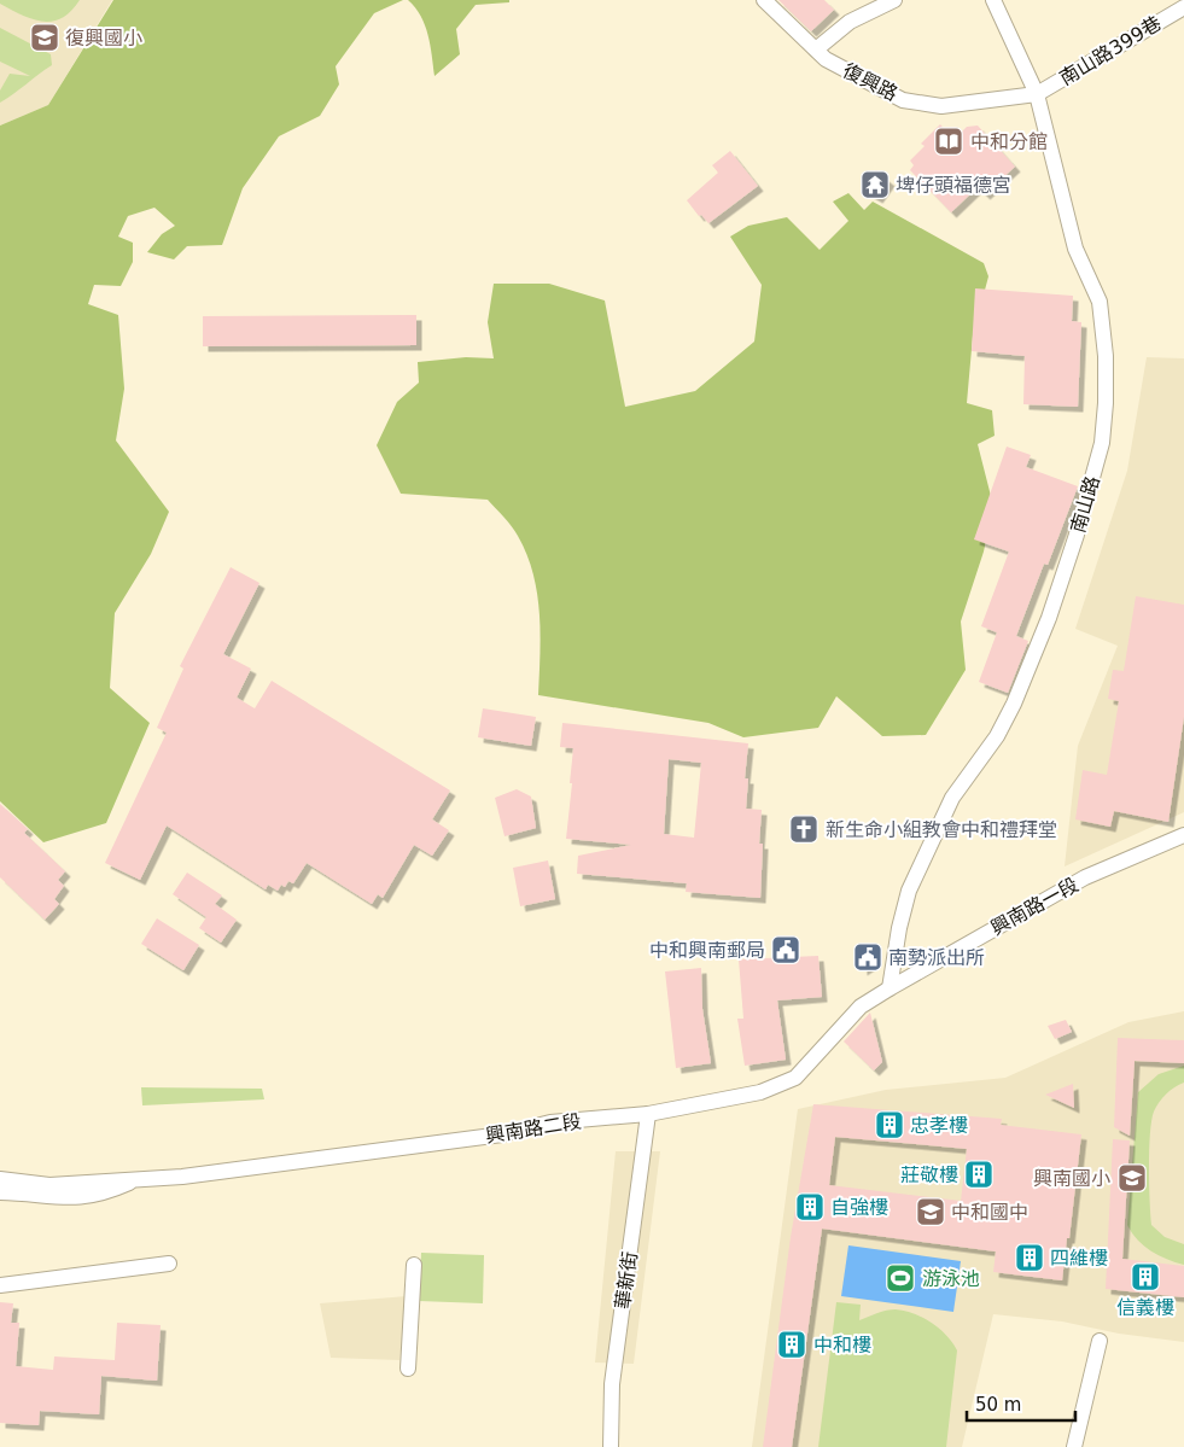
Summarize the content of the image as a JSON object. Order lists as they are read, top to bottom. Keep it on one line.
{"streets":{"street":["南山路399巷","復興路","南山路","興南路一段","興南路二段","華新街"]},"crossings":[["南山路399巷","復興路"],["南山路399巷","南山路"],["復興路","南山路"],["南山路","興南路一段"],["南山路","興南路二段"],["興南路一段","興南路二段"],["興南路二段","華新街"]],"places":{"school or university":["復興國小","興南國小","中和國中"],"library":["中和分館"],"temple":["埤仔頭福德宮"],"church":["新生命小組教會中和禮拜堂"],"public building":["中和興南郵局","南勢派出所"],"building":["忠孝樓","莊敬樓","自強樓","四維樓","信義樓","中和樓"],"sports":["游泳池"]},"scale_bar":"50 m"}
